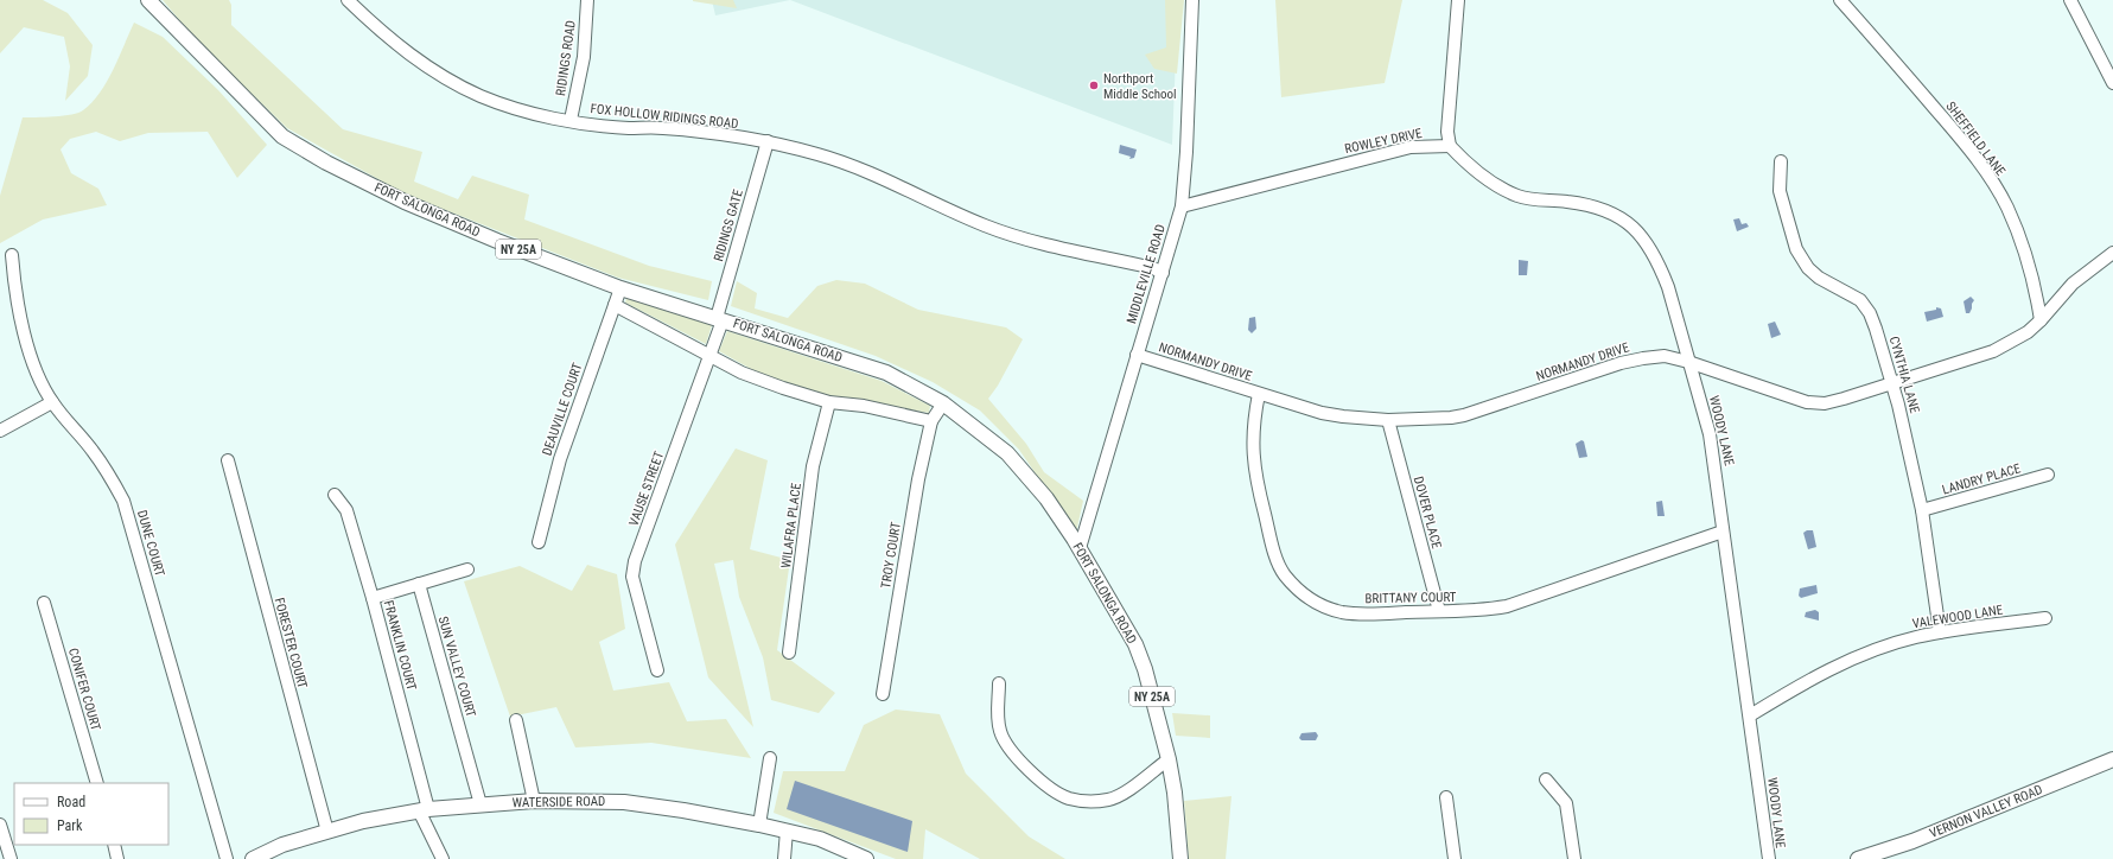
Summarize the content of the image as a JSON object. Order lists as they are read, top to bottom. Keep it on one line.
{"streets":{"main road":["FORT SALONGA ROAD","NY 25A","WATERSIDE ROAD","VERNON VALLEY ROAD"],"street":["RIDINGS ROAD","FOX HOLLOW RIDINGS ROAD","SHEFFIELD LANE","ROWLEY DRIVE","RIDINGS GATE","MIDDLEVILLE ROAD","NORMANDY DRIVE","CYNTHIA LANE","DEAUVILLE COURT","WOODY LANE","LANDRY PLACE","VAUSE STREET","DOVER PLACE","WILAFRA PLACE","DUNE COURT","TROY COURT","BRITTANY COURT","VALEWOOD LANE","FORESTER COURT","FRANKLIN COURT","SUN VALLEY COURT","CONIFER COURT"]},"crossings":[["RIDINGS ROAD","FOX HOLLOW RIDINGS ROAD"],["FOX HOLLOW RIDINGS ROAD","RIDINGS GATE"],["FOX HOLLOW RIDINGS ROAD","MIDDLEVILLE ROAD"],["SHEFFIELD LANE","NORMANDY DRIVE"],["ROWLEY DRIVE","MIDDLEVILLE ROAD"],["ROWLEY DRIVE","WOODY LANE"],["FORT SALONGA ROAD","RIDINGS GATE"],["FORT SALONGA ROAD","MIDDLEVILLE ROAD"],["FORT SALONGA ROAD","DEAUVILLE COURT"],["FORT SALONGA ROAD","VAUSE STREET"],["RIDINGS GATE","VAUSE STREET"],["MIDDLEVILLE ROAD","NORMANDY DRIVE"],["NORMANDY DRIVE","CYNTHIA LANE"],["NORMANDY DRIVE","WOODY LANE"],["NORMANDY DRIVE","DOVER PLACE"],["NORMANDY DRIVE","BRITTANY COURT"],["CYNTHIA LANE","LANDRY PLACE"],["CYNTHIA LANE","VALEWOOD LANE"],["WOODY LANE","BRITTANY COURT"],["WOODY LANE","VALEWOOD LANE"],["DOVER PLACE","BRITTANY COURT"],["FORESTER COURT","WATERSIDE ROAD"],["FRANKLIN COURT","WATERSIDE ROAD"],["SUN VALLEY COURT","WATERSIDE ROAD"]],"places":["Northport Middle School"],"legend":["Road","Park"]}
